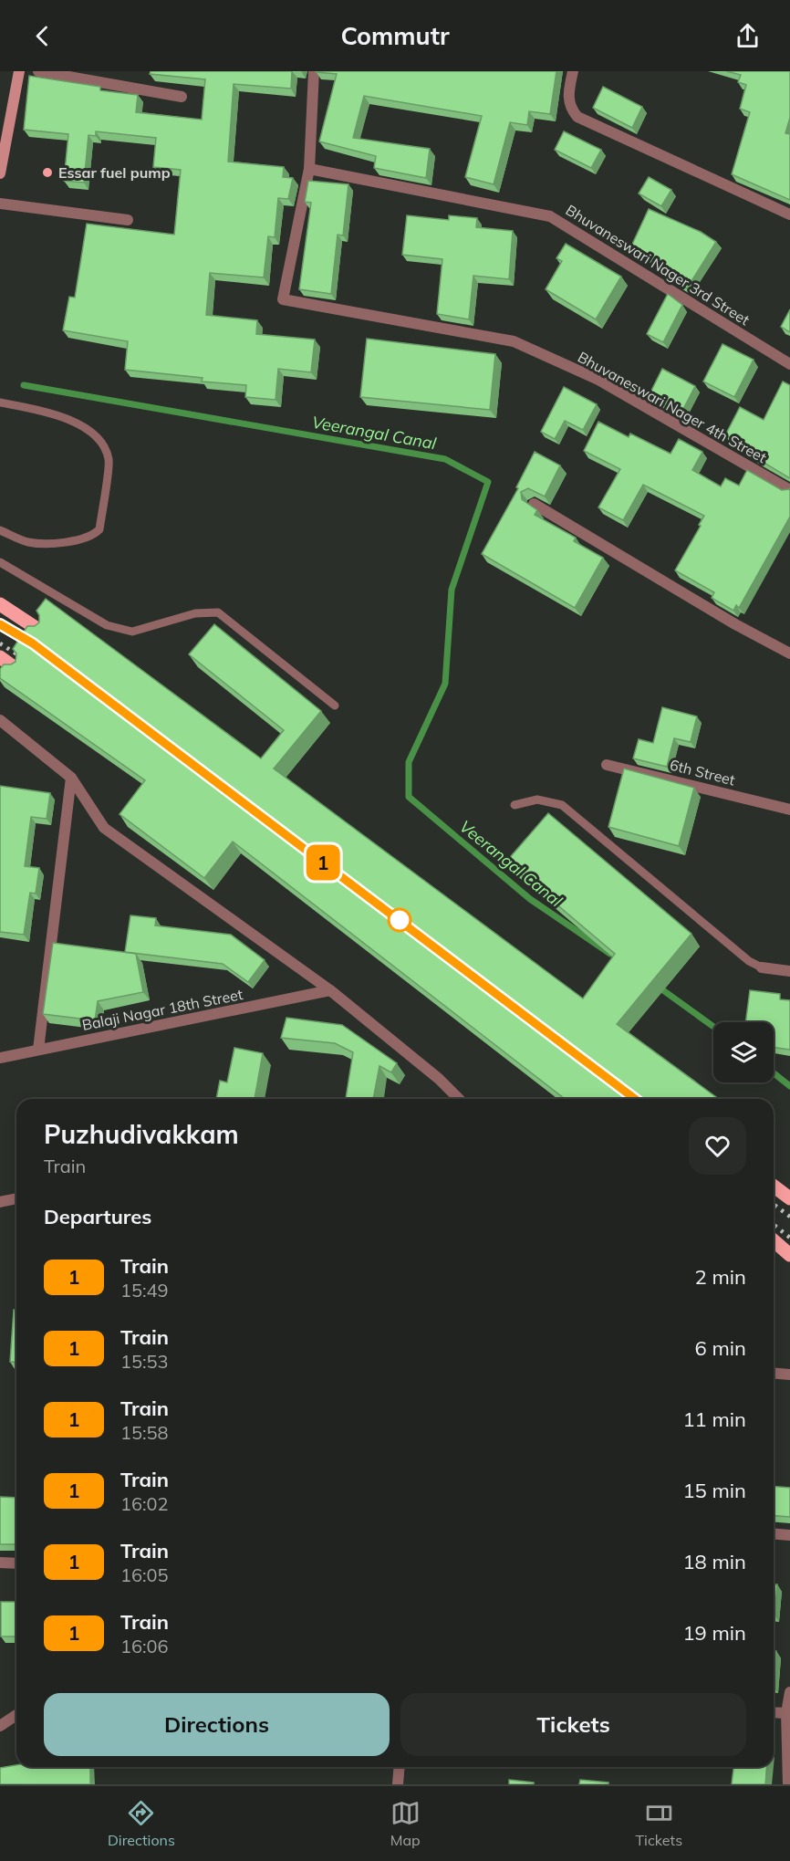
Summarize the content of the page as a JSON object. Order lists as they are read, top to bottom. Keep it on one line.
{"streets":{"street":["Bhuvaneswari Nager 3rd Street","Bhuvaneswari Nager 4th Street","6th Street","Balaji Nagar 18th Street"]},"crossings":[["Bhuvaneswari Nager 3rd Street","Bhuvaneswari Nager 4th Street"]],"water":["Veerangal Canal"],"places":["Essar fuel pump"],"page":{"header":"Commutr","on_map":"1","heading":[["Puzhudivakkam","Train"],"Departures"],"list":[{"mark":"1","name":"Train","note":"15:49","value":"2 min"},{"mark":"1","name":"Train","note":"15:53","value":"6 min"},{"mark":"1","name":"Train","note":"15:58","value":"11 min"},{"mark":"1","name":"Train","note":"16:02","value":"15 min"},{"mark":"1","name":"Train","note":"16:05","value":"18 min"},{"mark":"1","name":"Train","note":"16:06","value":"19 min"}],"buttons":["Directions","Tickets"],"tabs":["Directions","Map","Tickets"]}}
